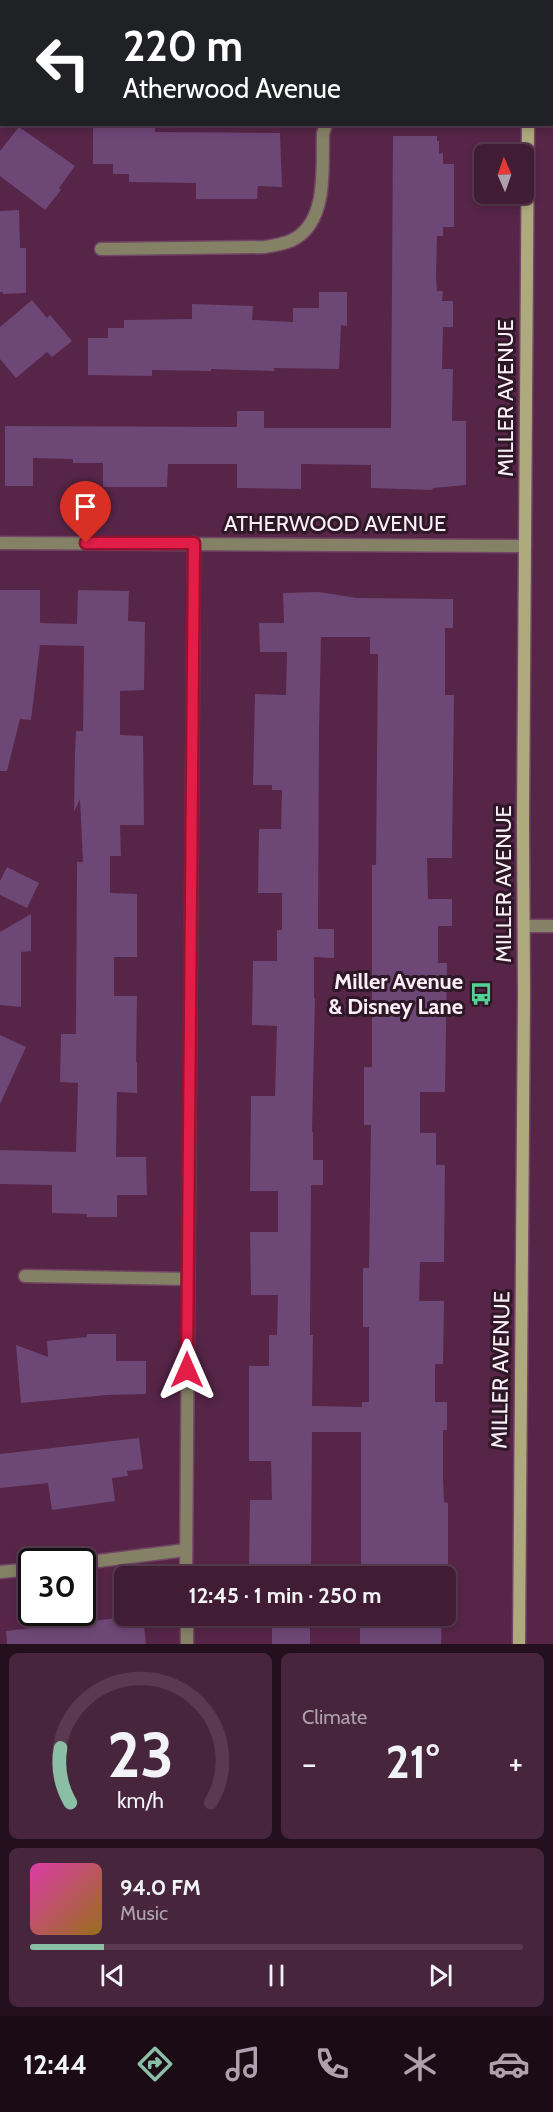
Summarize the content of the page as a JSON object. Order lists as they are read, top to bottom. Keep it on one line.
{"streets":{"main road":["MILLER AVENUE"],"street":["ATHERWOOD AVENUE"]},"crossings":[["MILLER AVENUE","ATHERWOOD AVENUE"]],"places":{"bus stop":["Miller Avenue & Disney Lane"]},"north":"top","page":{"turn":["220 m","Atherwood Avenue"],"limit":"30","trip":"12:45 · 1 min · 250 m","tile":"Climate","heat":["−","21°","+"],"song":["94.0 FM","Music"],"tabs":"12:44","gauge":["23","km/h"]}}
